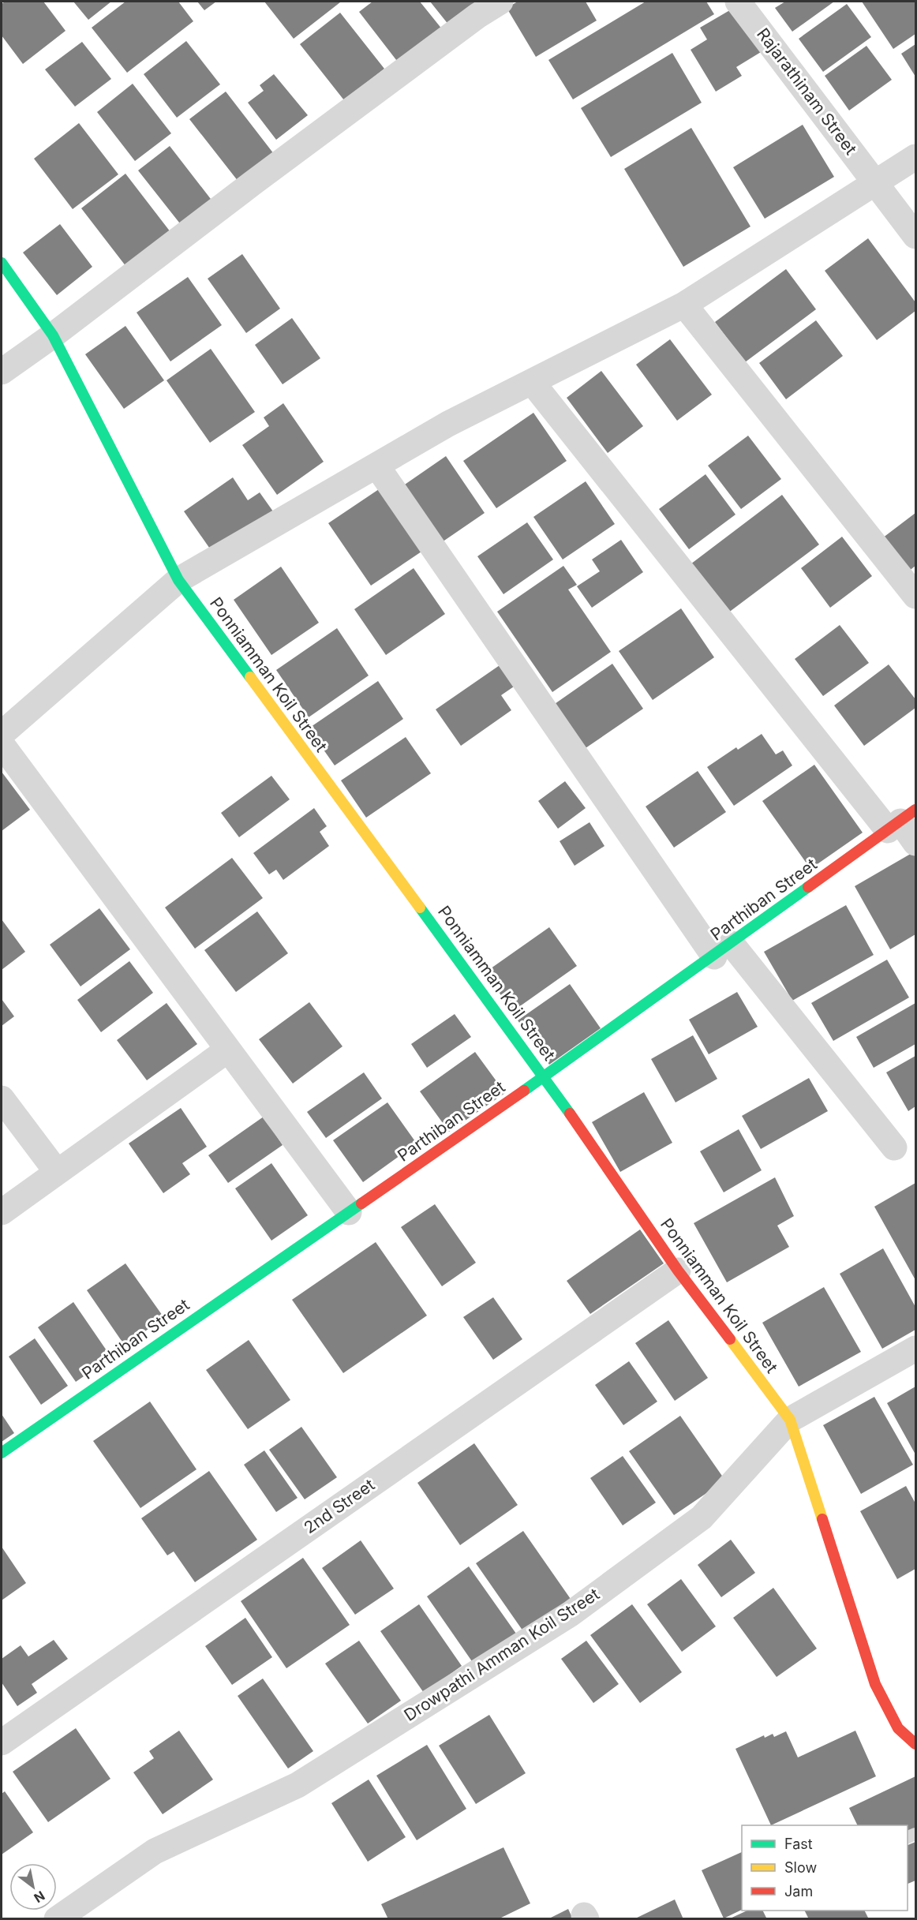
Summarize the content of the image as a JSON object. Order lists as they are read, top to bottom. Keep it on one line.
{"streets":{"street":["Rajarathinam Street","Ponniamman Koil Street","Parthiban Street","2nd Street","Drowpathi Amman Koil Street"]},"crossings":[["Ponniamman Koil Street","Parthiban Street"],["Ponniamman Koil Street","2nd Street"],["Ponniamman Koil Street","Drowpathi Amman Koil Street"]],"legend":["Fast","Slow","Jam"],"north":"bottom right"}
